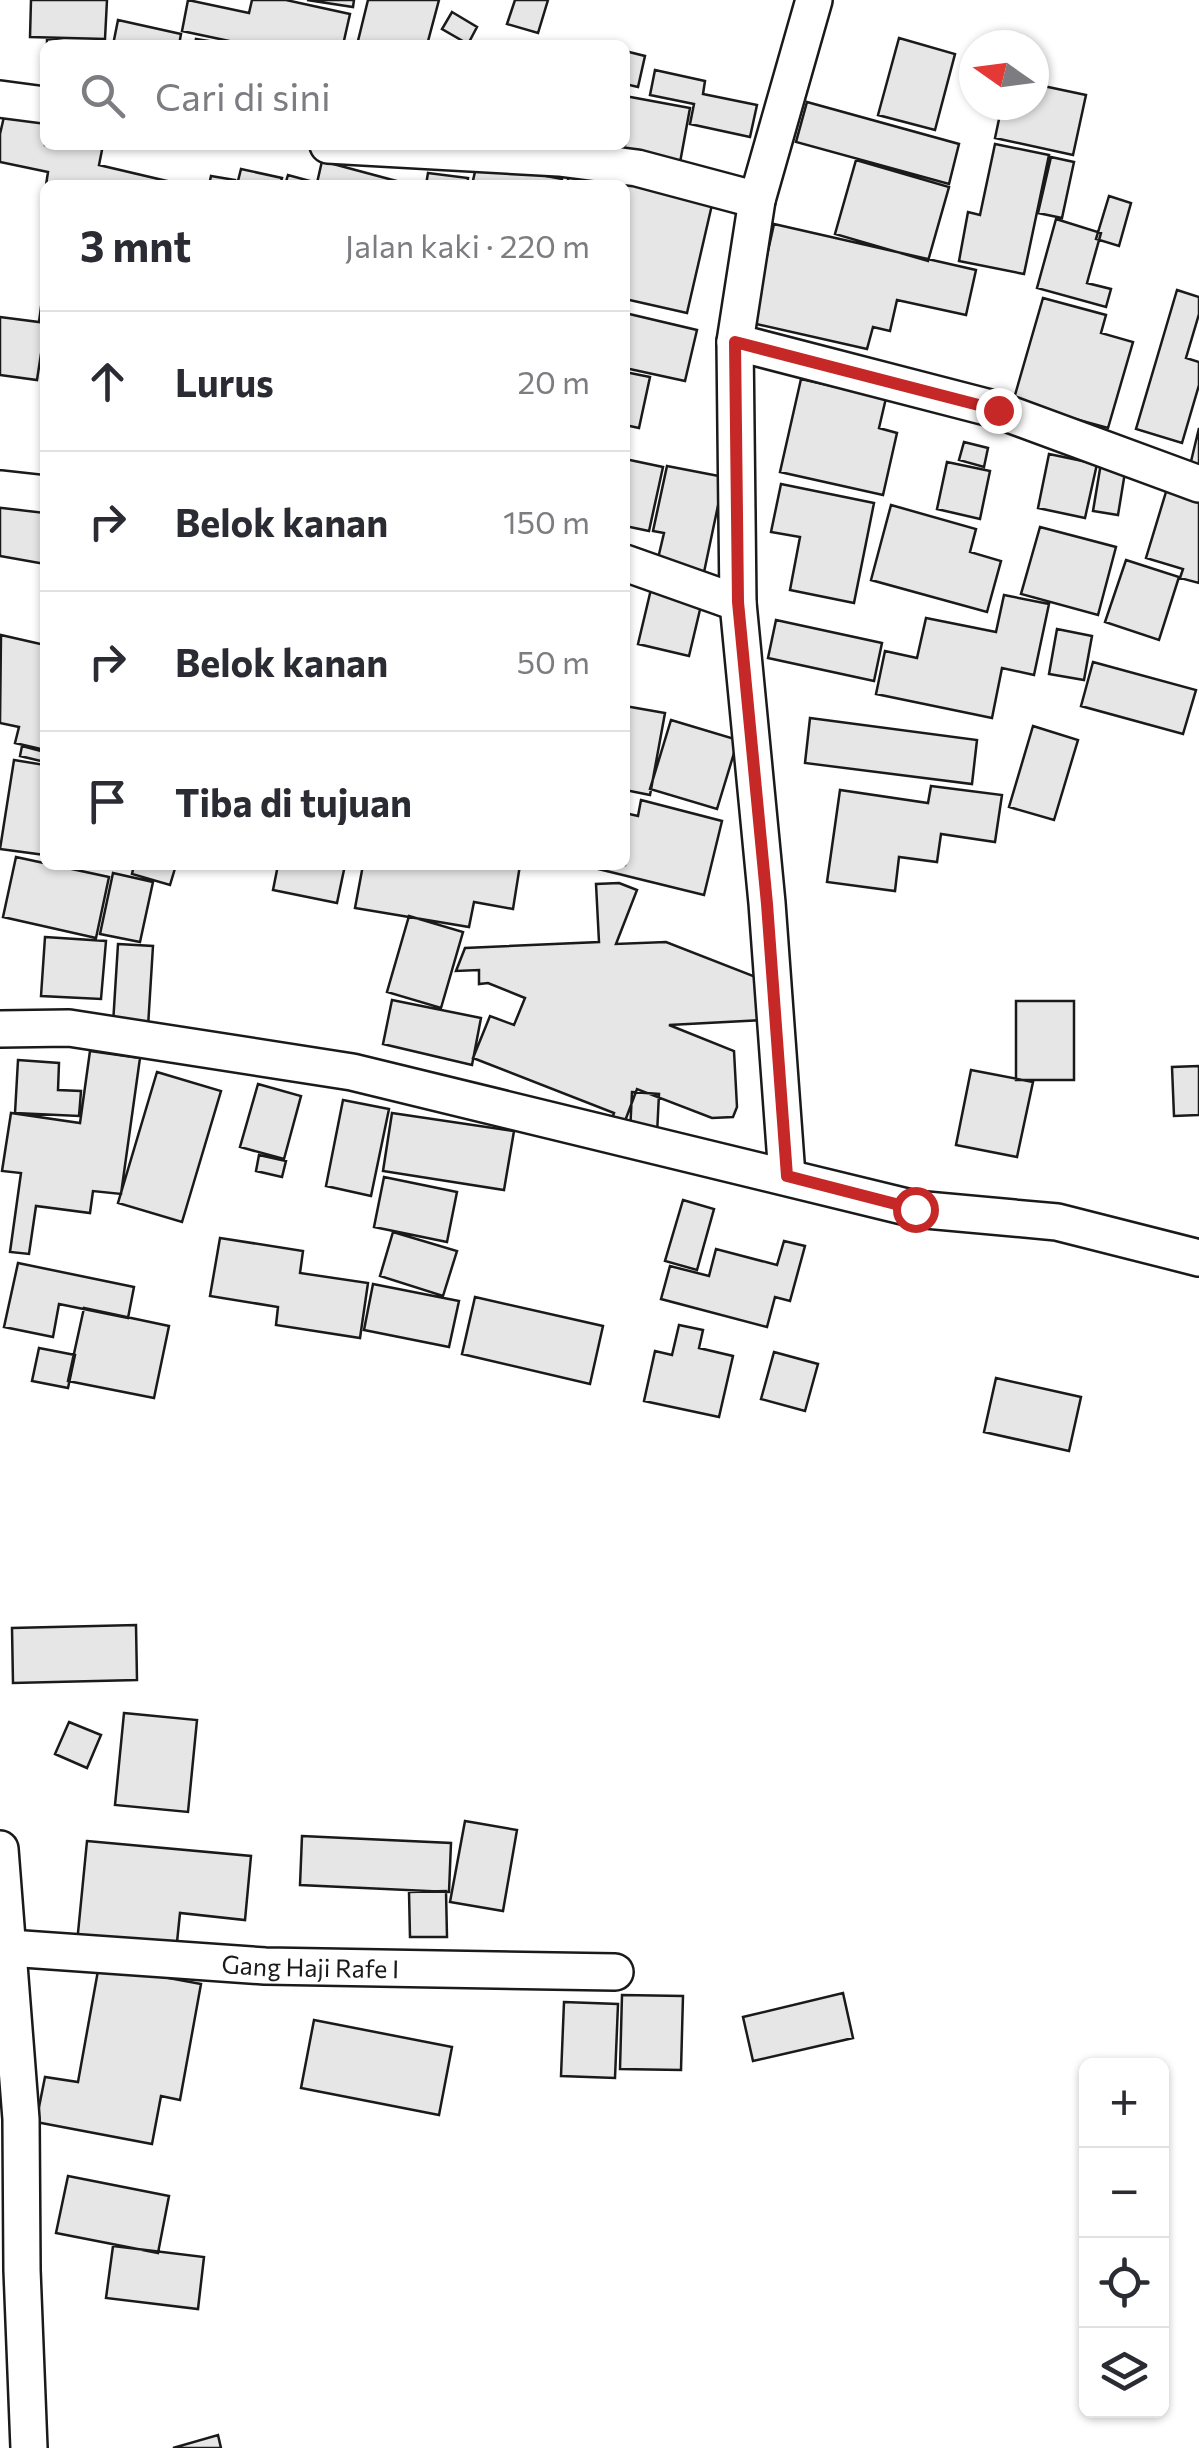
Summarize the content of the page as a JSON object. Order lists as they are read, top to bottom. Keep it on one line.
{"streets":{"street":["Gang Haji Rafe I"]},"north":"left","page":{"search":"Cari di sini","heading":["3 mnt","Jalan kaki · 220 m"],"list":[["Lurus","20 m"],["Belok kanan","150 m"],["Belok kanan","50 m"],"Tiba di tujuan"],"map_buttons":["+","−"]}}
